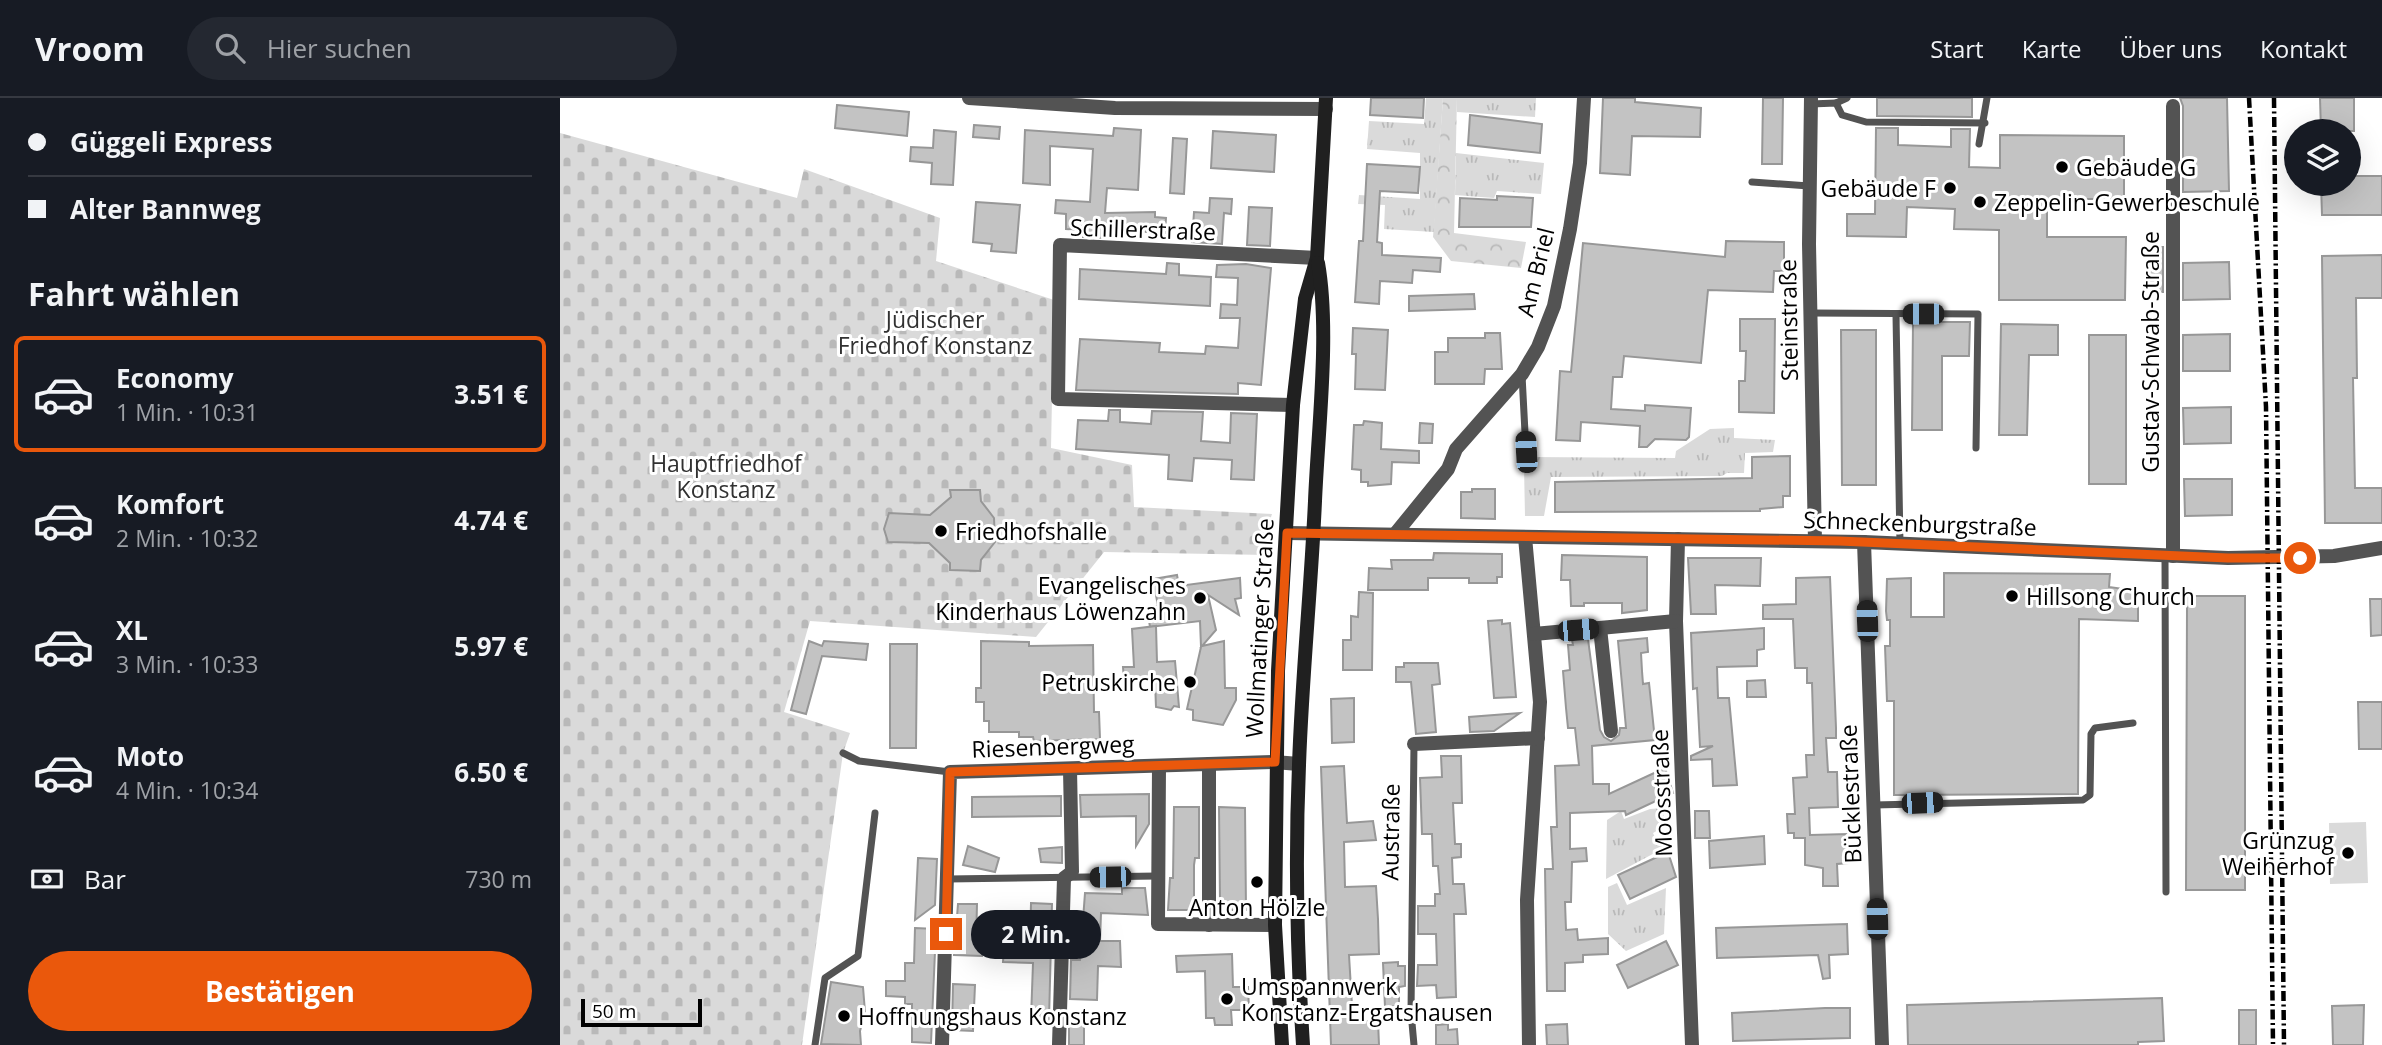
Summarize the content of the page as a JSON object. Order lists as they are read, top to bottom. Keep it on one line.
{"streets":{"main road":["Wollmatinger Straße"],"street":["Schillerstraße","Am Briel","Steinstraße","Gustav-Schwab-Straße","Schneckenburgstraße","Riesenbergweg","Moosstraße","Bücklestraße","Austraße"]},"crossings":[["Schillerstraße","Wollmatinger Straße"],["Am Briel","Schneckenburgstraße"],["Steinstraße","Schneckenburgstraße"],["Gustav-Schwab-Straße","Schneckenburgstraße"],["Schneckenburgstraße","Wollmatinger Straße"],["Schneckenburgstraße","Moosstraße"],["Schneckenburgstraße","Bücklestraße"],["Wollmatinger Straße","Riesenbergweg"]],"parks":["Jüdischer Friedhof Konstanz","Hauptfriedhof Konstanz"],"places":["Gebäude G","Gebäude F","Zeppelin-Gewerbeschule","Friedhofshalle","Hillsong Church","Evangelisches Kinderhaus Löwenzahn","Petruskirche","Grünzug Weiherhof","Anton Hölzle","Umspannwerk Konstanz-Ergatshausen","Hoffnungshaus Konstanz"],"scale_bar":"50 m","page":{"header":"Vroom","search":"Hier suchen","nav":["Start","Karte","Über uns","Kontakt"],"banner":["Güggeli Express","Alter Bannweg"],"heading":"Fahrt wählen","list":[{"name":"Economy","note":"1 Min. · 10:31","value":"3.51 €"},{"name":"Komfort","note":"2 Min. · 10:32","value":"4.74 €"},{"name":"XL","note":"3 Min. · 10:33","value":"5.97 €"},{"name":"Moto","note":"4 Min. · 10:34","value":"6.50 €"}],"pay":["Bar","730 m"],"bubble":"2 Min.","buttons":"Bestätigen","scale":"50 m"}}
